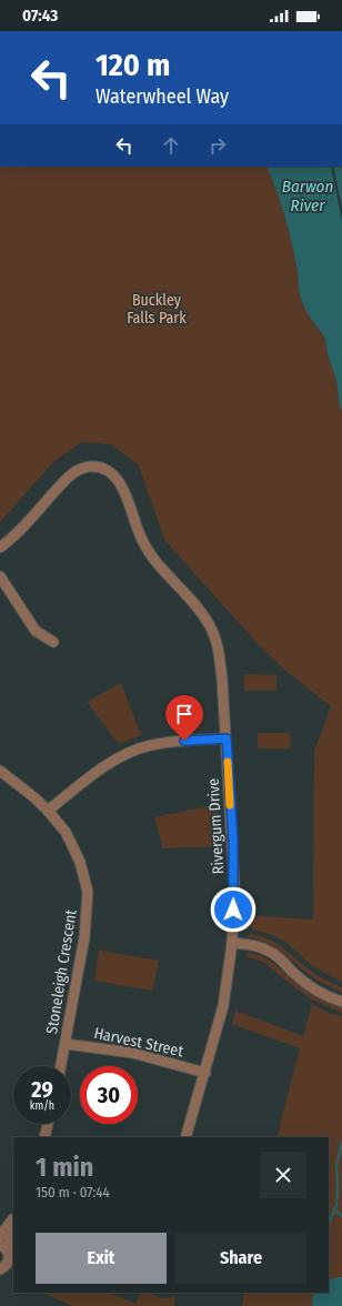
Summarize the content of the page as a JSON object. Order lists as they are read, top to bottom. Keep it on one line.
{"streets":{"street":["Rivergum Drive","Stoneleigh Crescent","Harvest Street"]},"crossings":[["Rivergum Drive","Harvest Street"],["Stoneleigh Crescent","Harvest Street"]],"water":["Barwon River"],"parks":["Buckley Falls Park"],"page":{"status":"07:43","turn":["120 m","Waterwheel Way"],"speed":"29 km/h","limit":"30","heading":["1 min","150 m · 07:44"],"buttons":["Exit","Share"]}}
